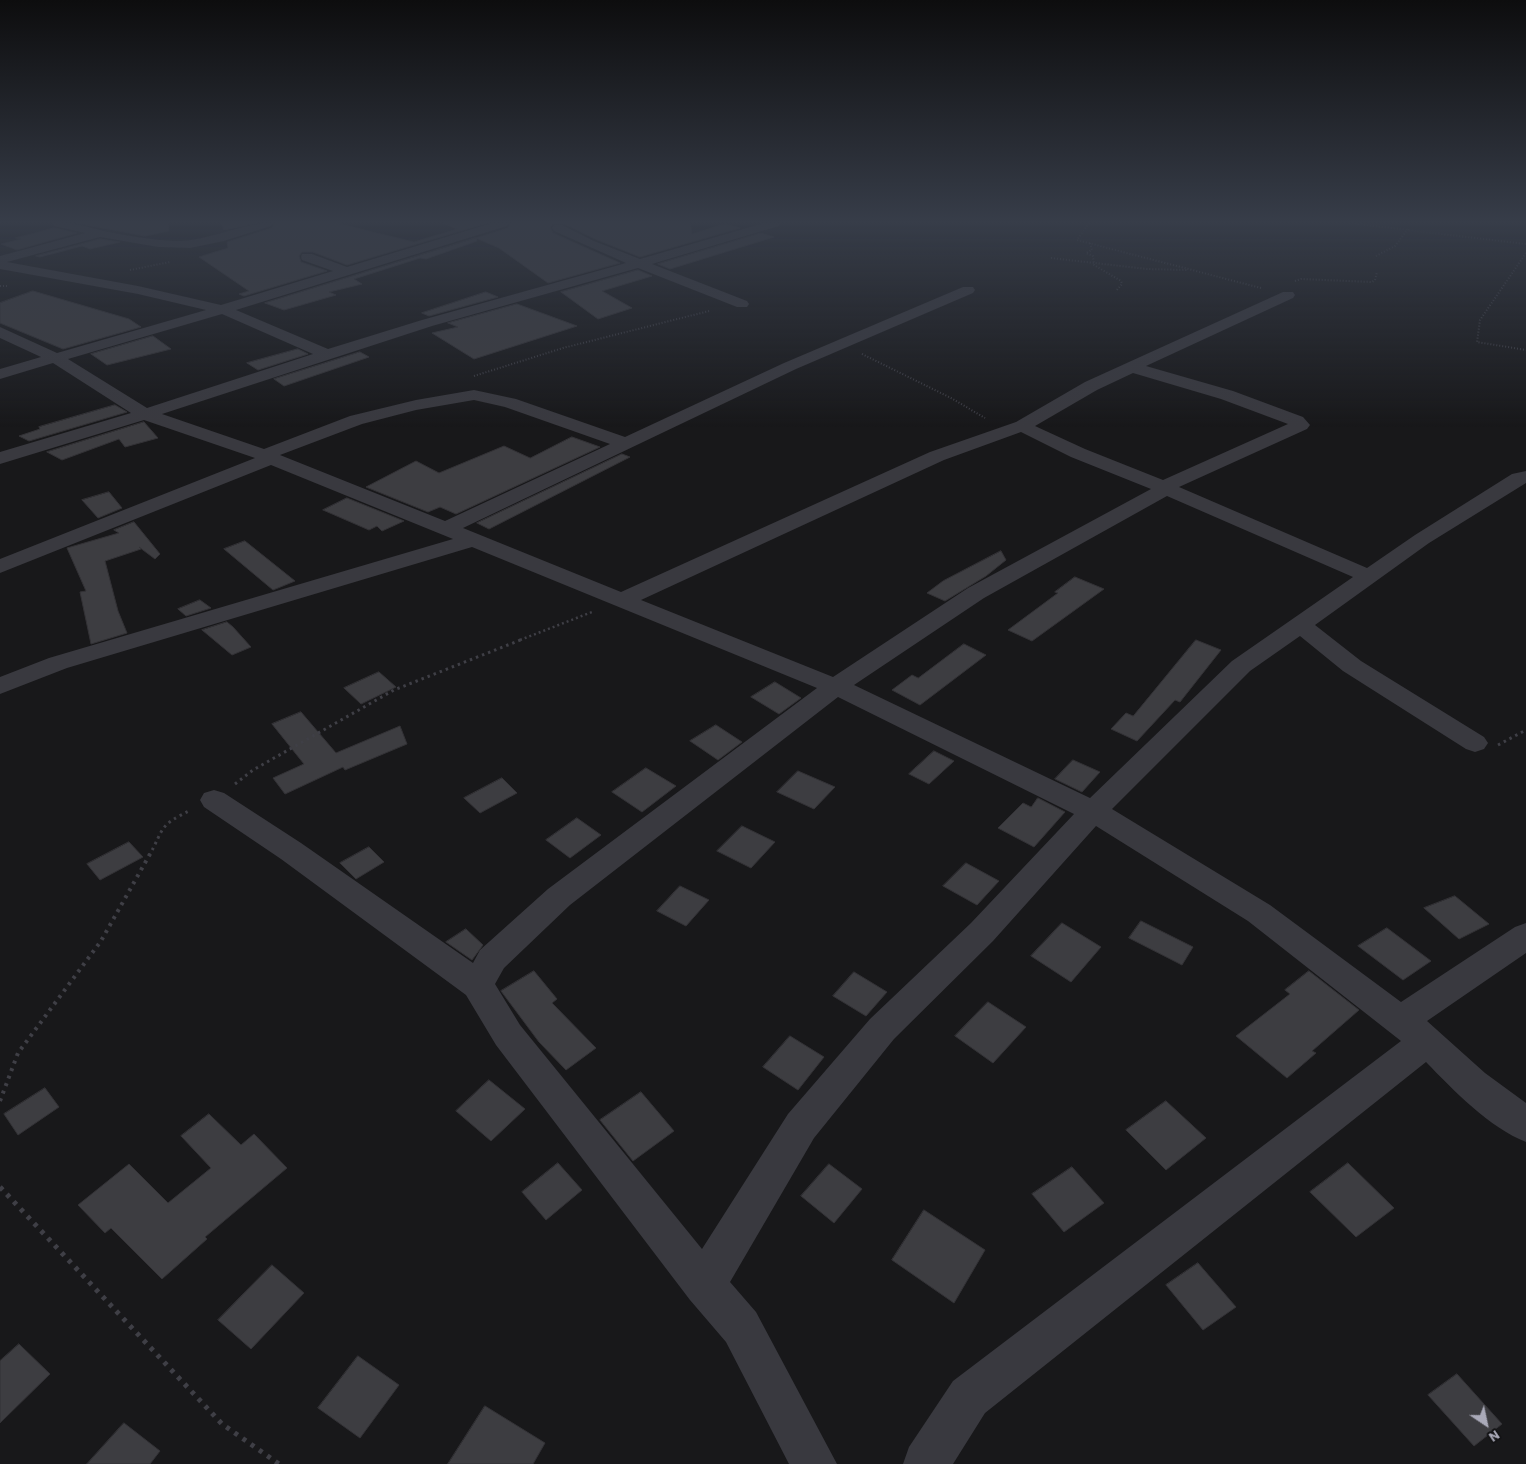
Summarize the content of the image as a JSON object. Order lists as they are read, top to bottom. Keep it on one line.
{"north":"bottom right"}
